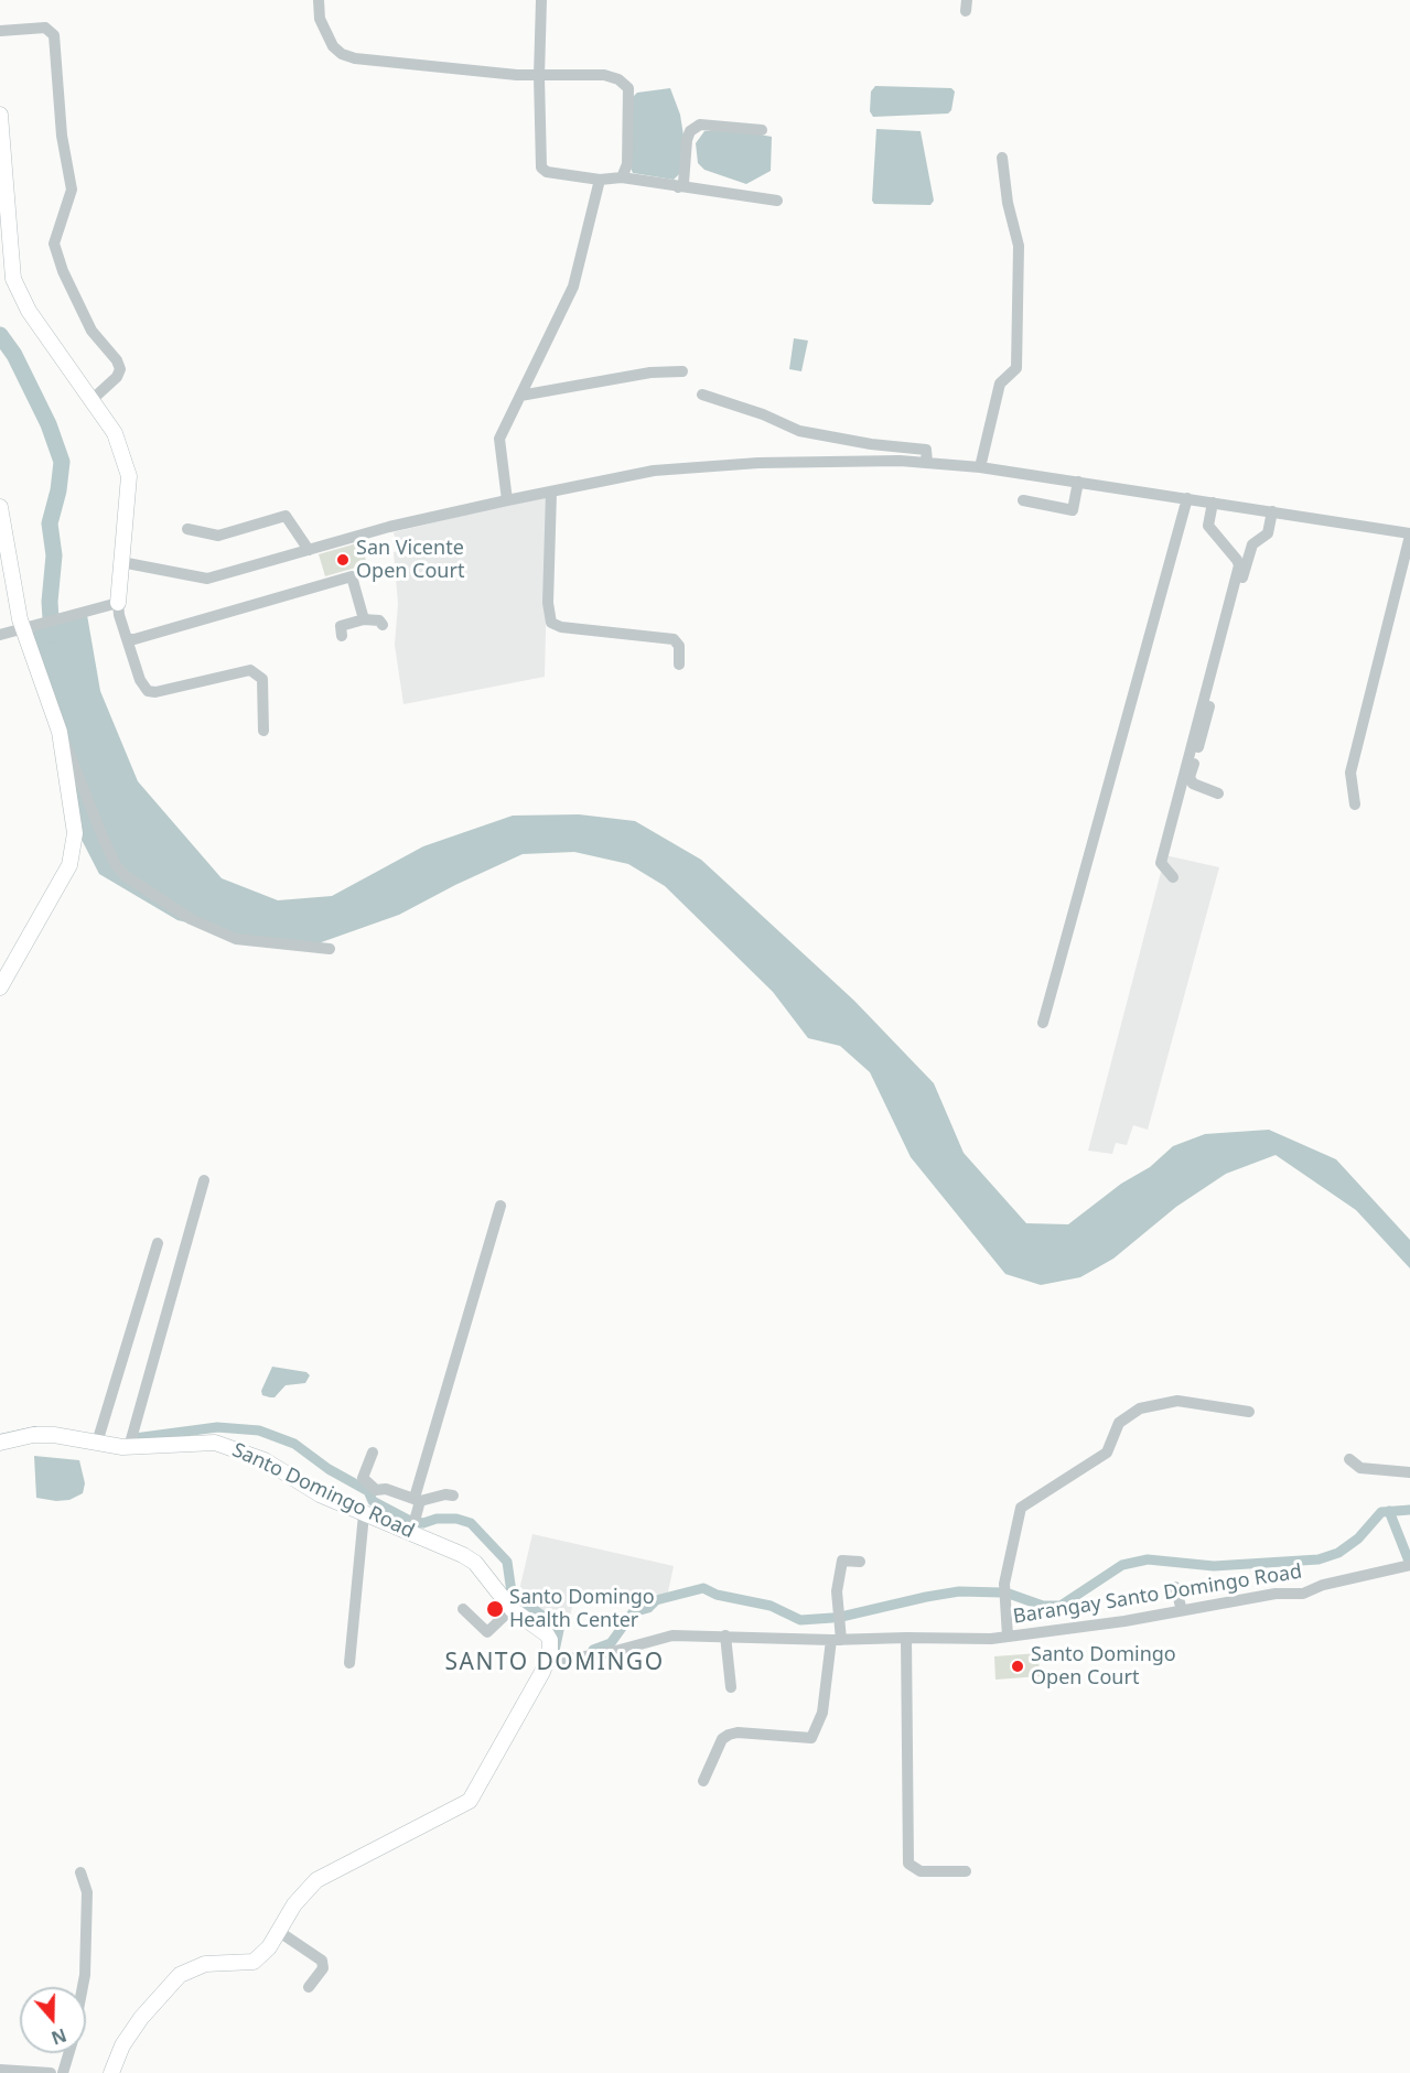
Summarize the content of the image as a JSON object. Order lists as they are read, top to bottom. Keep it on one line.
{"streets":{"street":["Santo Domingo Road","Barangay Santo Domingo Road"]},"crossings":[["Santo Domingo Road","Barangay Santo Domingo Road"]],"districts":["SANTO DOMINGO"],"places":["San Vicente Open Court","Santo Domingo Health Center","Santo Domingo Open Court"],"north":"bottom"}
